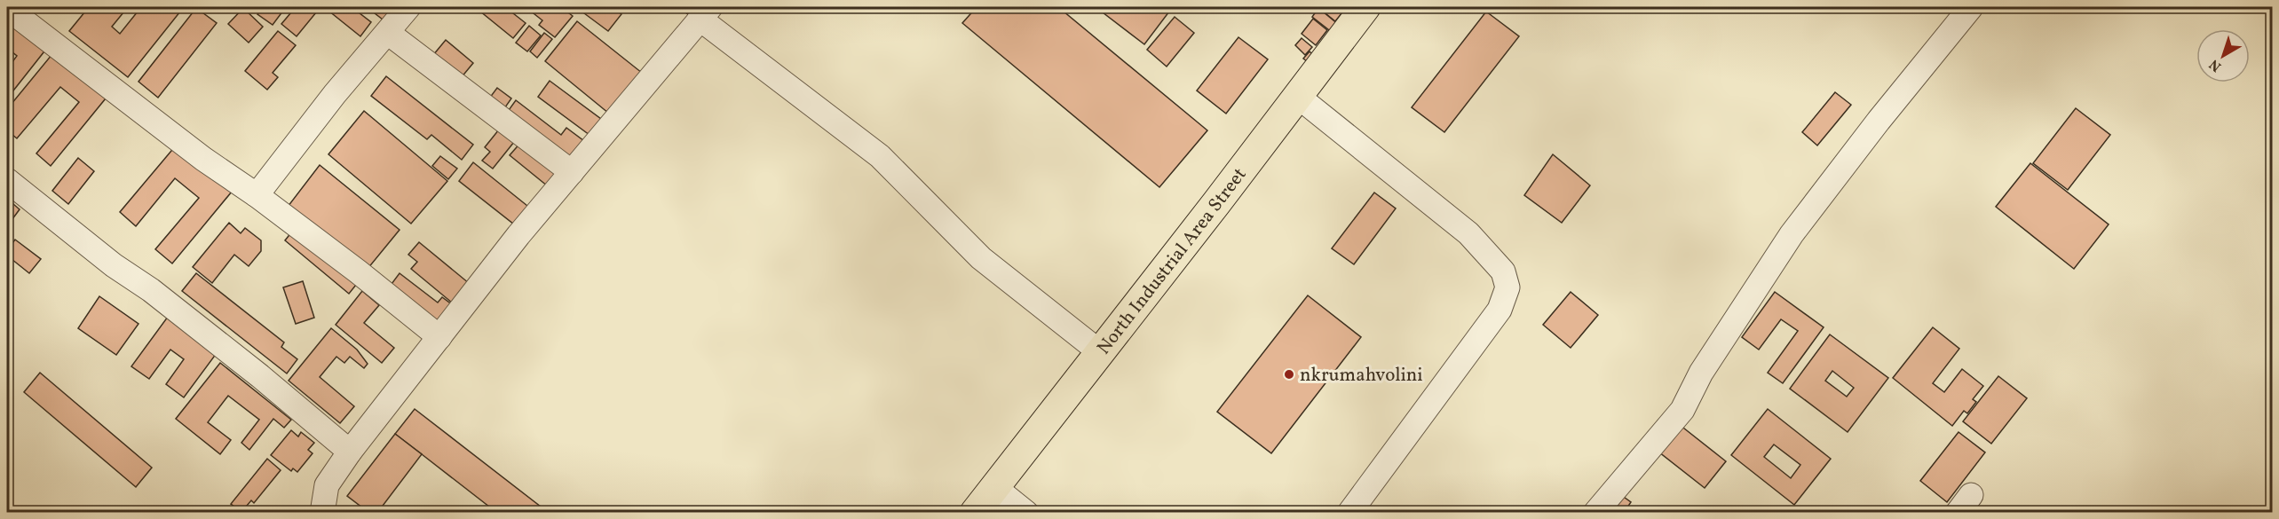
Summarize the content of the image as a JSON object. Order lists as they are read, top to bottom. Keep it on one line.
{"streets":{"main road":["North Industrial Area Street"]},"places":["nkrumahvolini"],"north":"bottom left"}
